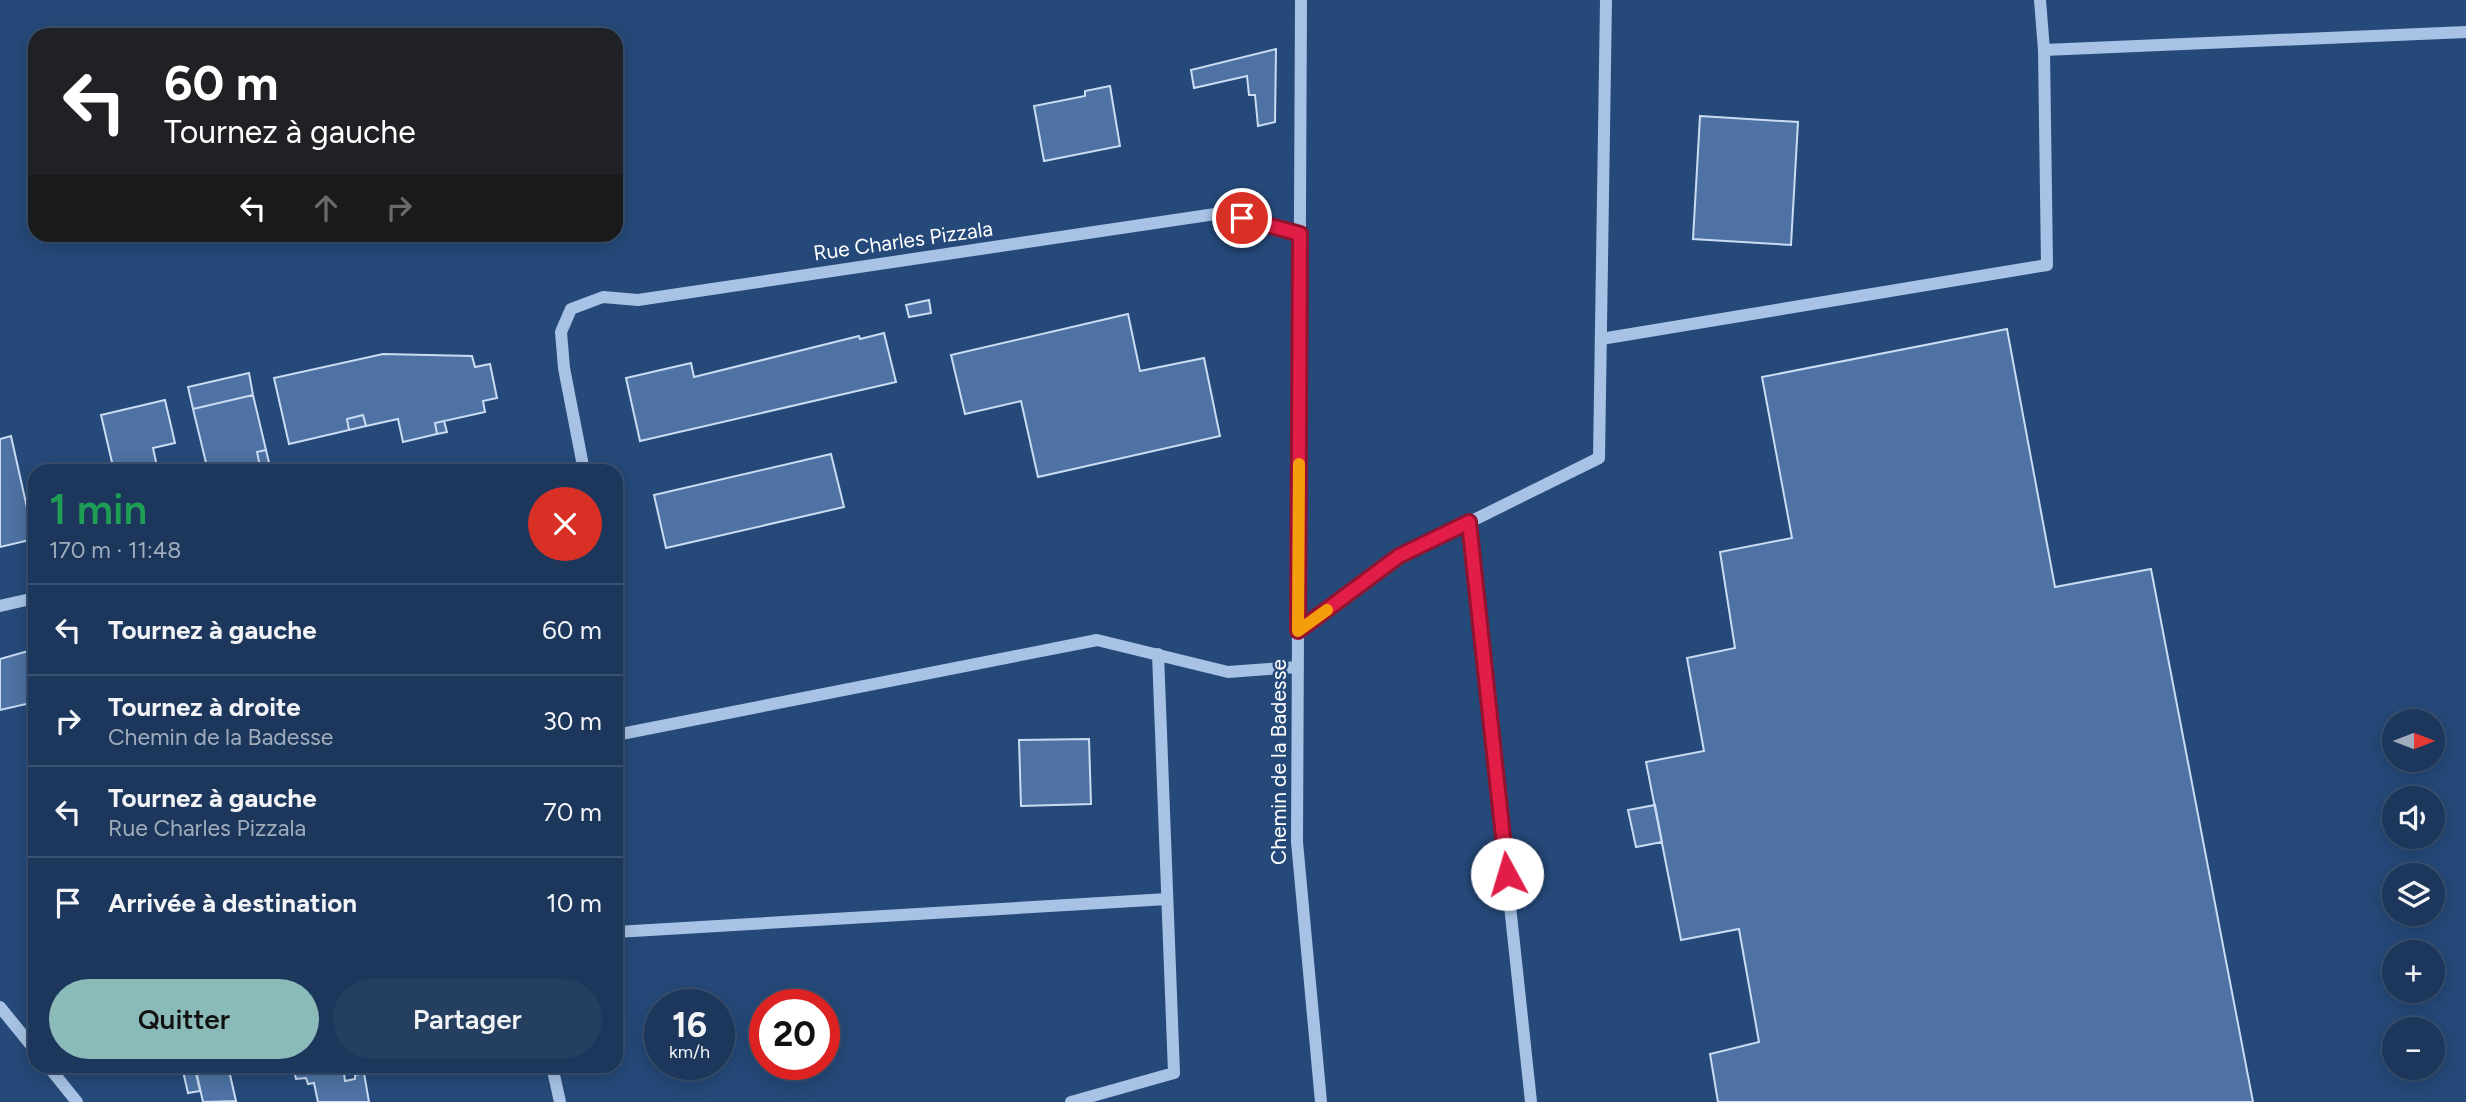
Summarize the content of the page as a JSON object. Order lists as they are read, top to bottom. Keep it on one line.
{"streets":{"street":["Rue Charles Pizzala","Chemin de la Badesse"]},"crossings":[["Rue Charles Pizzala","Chemin de la Badesse"]],"north":"right","page":{"turn":["60 m","Tournez à gauche"],"heading":["1 min","170 m · 11:48"],"list":[{"name":"Tournez à gauche","value":"60 m"},{"name":"Tournez à droite","note":"Chemin de la Badesse","value":"30 m"},{"name":"Tournez à gauche","note":"Rue Charles Pizzala","value":"70 m"},{"name":"Arrivée à destination","value":"10 m"}],"map_buttons":["+","−"],"buttons":["Quitter","Partager"],"speed":"16 km/h","limit":"20"}}
